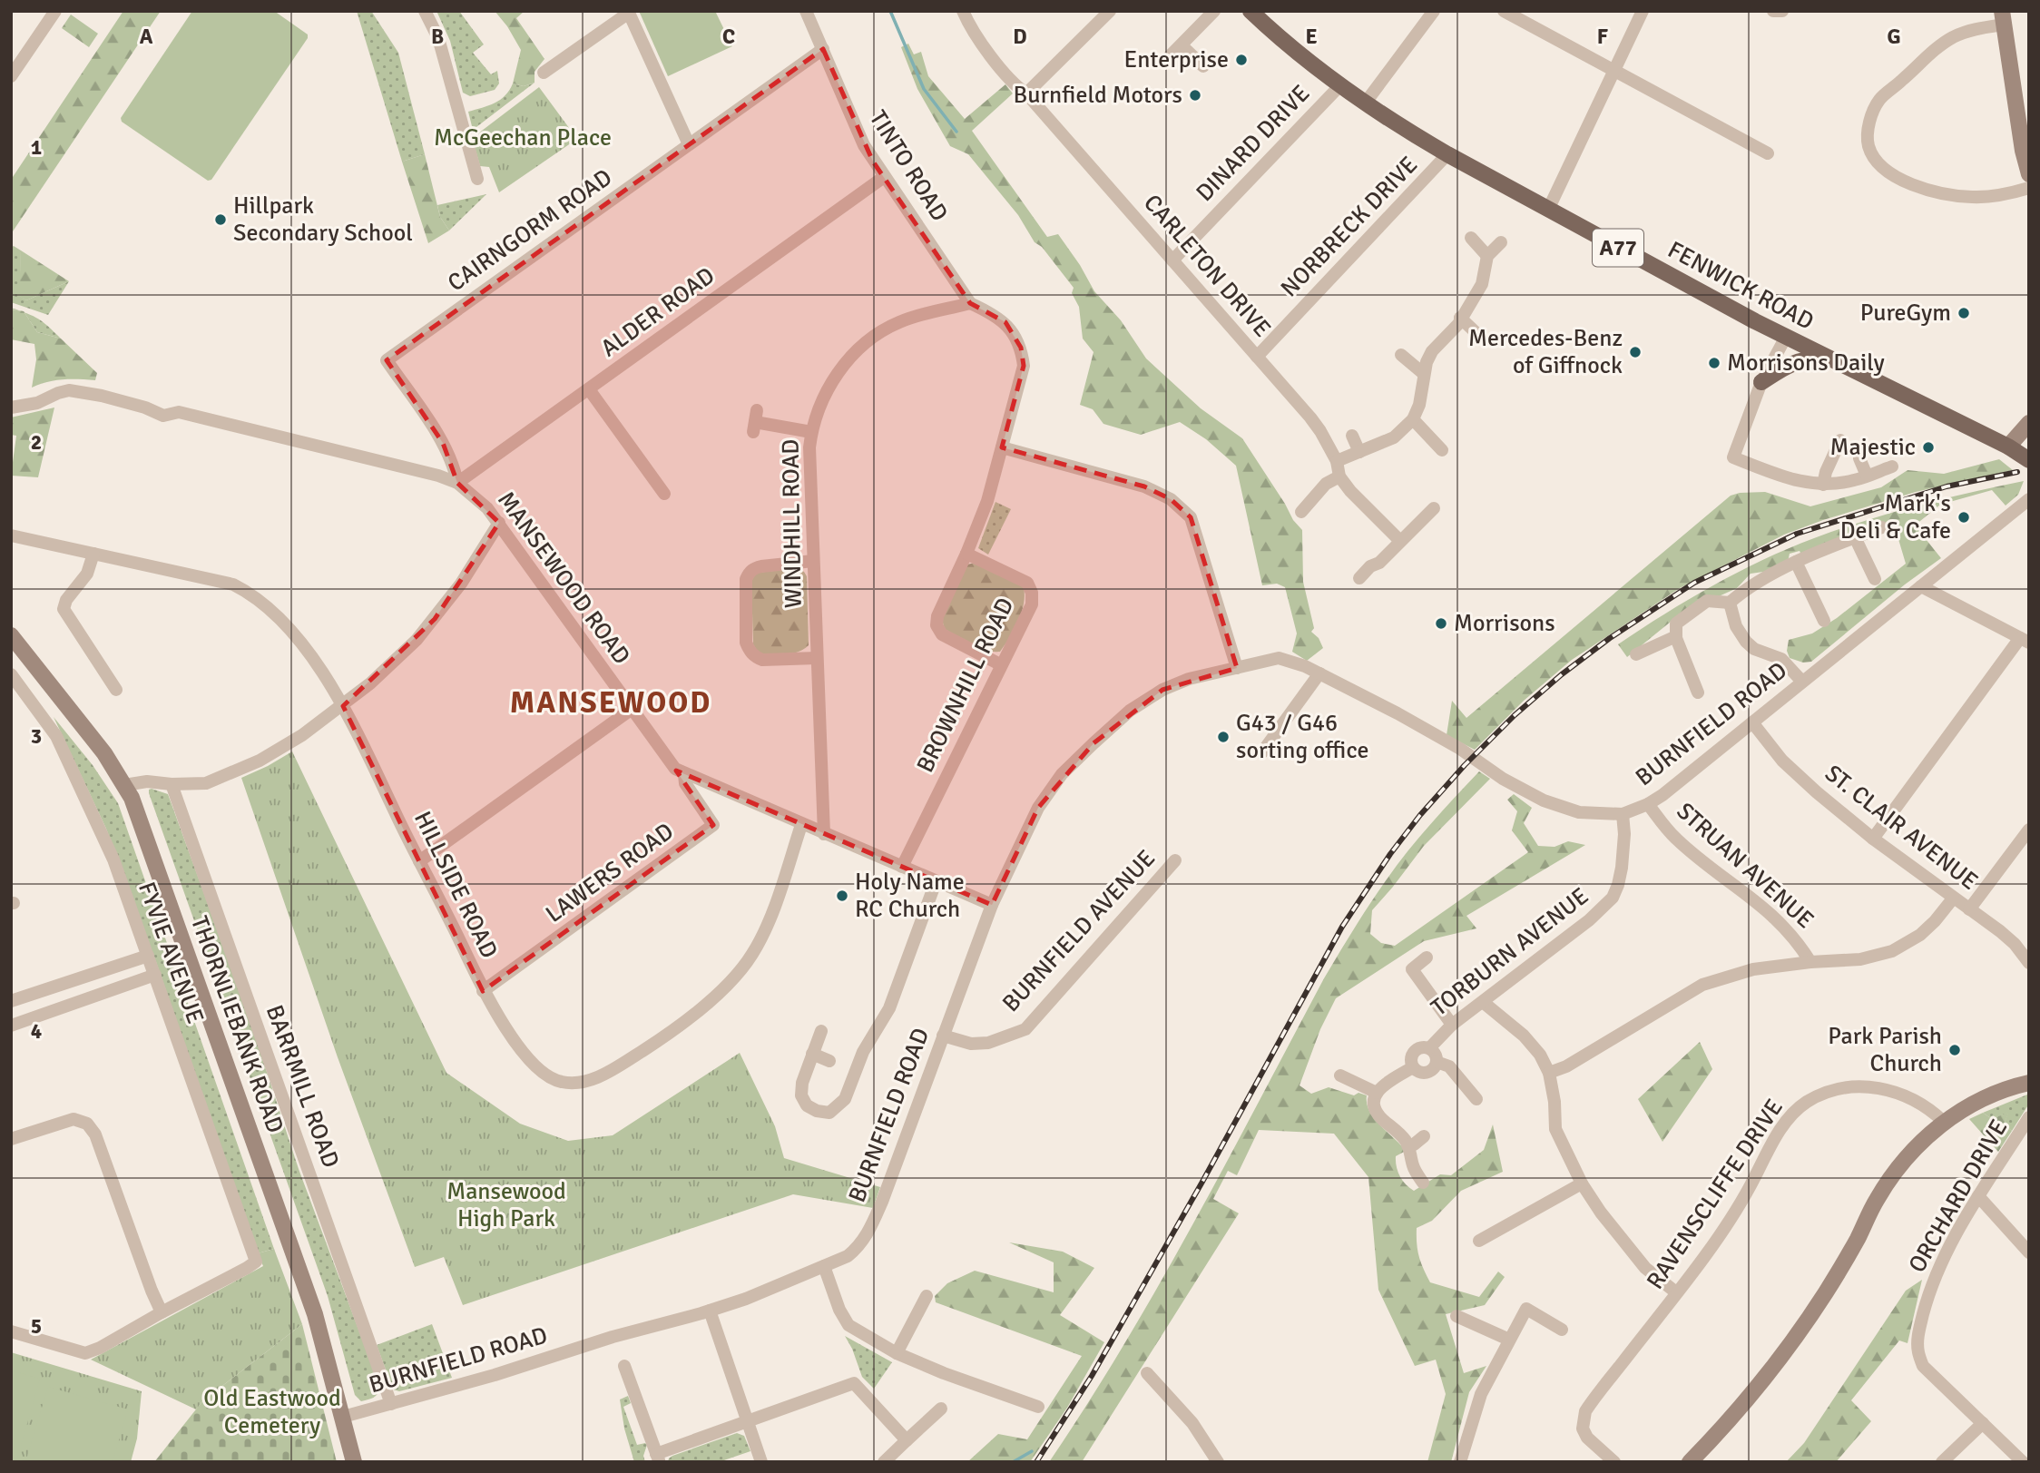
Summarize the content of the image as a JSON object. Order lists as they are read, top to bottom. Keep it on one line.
{"streets":{"main road":["A77","FENWICK ROAD","THORNLIEBANK ROAD"],"street":["DINARD DRIVE","TINTO ROAD","NORBRECK DRIVE","CAIRNGORM ROAD","CARLETON DRIVE","ALDER ROAD","WINDHILL ROAD","MANSEWOOD ROAD","BROWNHILL ROAD","BURNFIELD ROAD","ST. CLAIR AVENUE","STRUAN AVENUE","LAWERS ROAD","HILLSIDE ROAD","BURNFIELD AVENUE","TORBURN AVENUE","FYVIE AVENUE","BARRMILL ROAD","RAVENSCLIFFE DRIVE","ORCHARD DRIVE"]},"crossings":[["DINARD DRIVE","CARLETON DRIVE"],["DINARD DRIVE","FENWICK ROAD"],["TINTO ROAD","CAIRNGORM ROAD"],["TINTO ROAD","ALDER ROAD"],["TINTO ROAD","WINDHILL ROAD"],["NORBRECK DRIVE","CARLETON DRIVE"],["NORBRECK DRIVE","FENWICK ROAD"],["CAIRNGORM ROAD","ALDER ROAD"],["CAIRNGORM ROAD","MANSEWOOD ROAD"],["ALDER ROAD","MANSEWOOD ROAD"],["WINDHILL ROAD","MANSEWOOD ROAD"],["MANSEWOOD ROAD","BROWNHILL ROAD"],["MANSEWOOD ROAD","BURNFIELD ROAD"],["MANSEWOOD ROAD","LAWERS ROAD"],["MANSEWOOD ROAD","HILLSIDE ROAD"],["BURNFIELD ROAD","ST. CLAIR AVENUE"],["BURNFIELD ROAD","STRUAN AVENUE"],["BURNFIELD ROAD","BURNFIELD AVENUE"],["BURNFIELD ROAD","TORBURN AVENUE"],["BURNFIELD ROAD","THORNLIEBANK ROAD"],["BURNFIELD ROAD","BARRMILL ROAD"],["LAWERS ROAD","HILLSIDE ROAD"]],"districts":["MANSEWOOD"],"parks":["McGeechan Place","Mansewood High Park","Old Eastwood Cemetery"],"places":["Enterprise","Burnfield Motors","Hillpark Secondary School","PureGym","Mercedes-Benz of Giffnock","Morrisons Daily","Majestic","Mark's Deli & Cafe","Morrisons","G43 / G46 sorting office","Holy Name RC Church","Park Parish Church"],"grid":{"columns":["A","B","C","D","E","F","G"],"rows":["1","2","3","4","5"]}}
